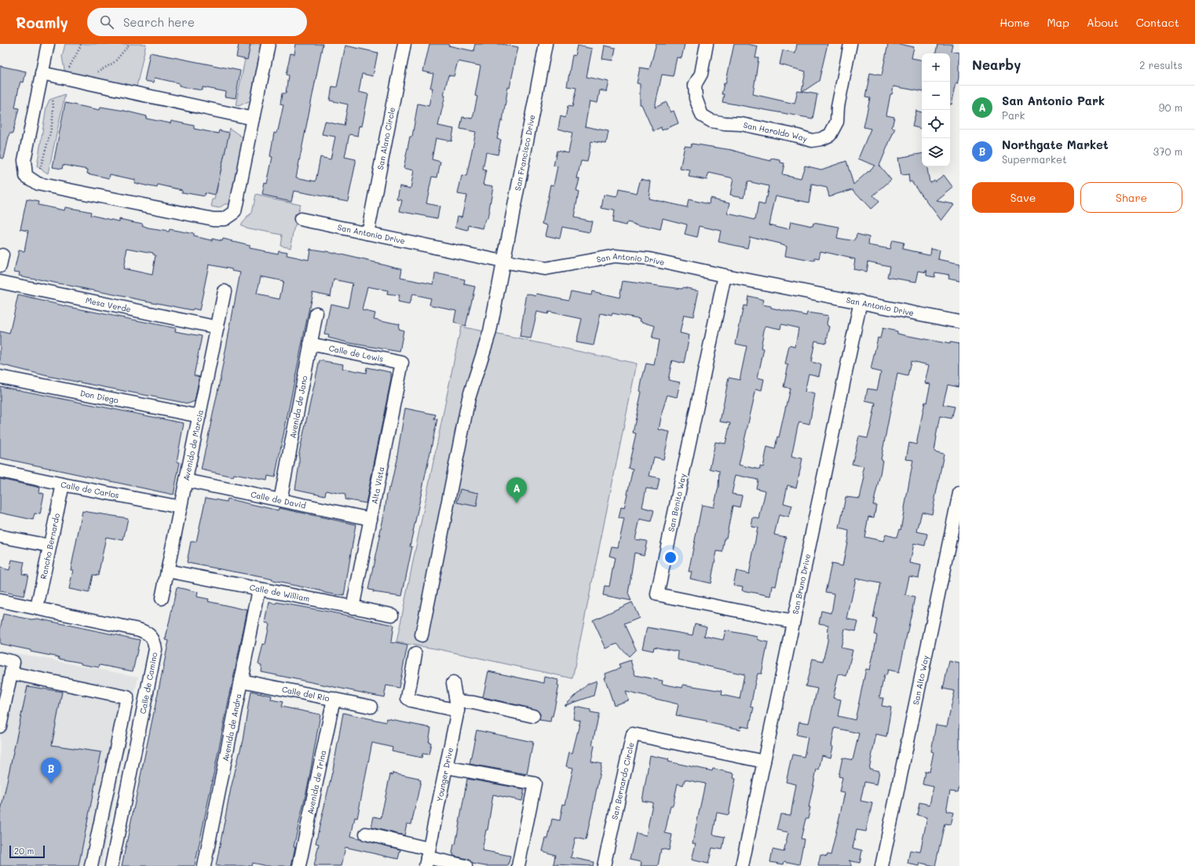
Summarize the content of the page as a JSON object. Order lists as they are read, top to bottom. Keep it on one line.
{"streets":{"street":["San Haroldo Way","San Alano Circle","San Francisco Drive","San Antonio Drive","Mesa Verde","Calle de Lewis","Don Diego","Avenida de Jano","Avenido de Marcia","Alta Vista","Calle de Carlos","Calle de David","San Benito Way","Rancho Bernardo","San Bruno Drive","Calle de William","San Alto Way","Calle de Camino","Calle del Rio","Avenida de Andra","Younger Drive","San Bernardo Circle","Avenida de Trina"]},"crossings":[["San Alano Circle","San Antonio Drive"],["San Francisco Drive","San Antonio Drive"],["San Antonio Drive","San Benito Way"],["San Antonio Drive","San Bruno Drive"],["Mesa Verde","Avenido de Marcia"],["Calle de Lewis","Avenida de Jano"],["Calle de Lewis","Alta Vista"],["Don Diego","Avenido de Marcia"],["Avenida de Jano","Calle de David"],["Avenido de Marcia","Calle de Carlos"],["Avenido de Marcia","Calle de David"],["Avenido de Marcia","Calle de William"],["Alta Vista","Calle de David"],["Alta Vista","Calle de William"],["Calle de Carlos","Rancho Bernardo"],["San Benito Way","San Bruno Drive"],["Rancho Bernardo","Calle de Camino"],["San Bruno Drive","San Bernardo Circle"],["Calle de William","Avenida de Andra"],["Calle del Rio","Avenida de Andra"],["Calle del Rio","Avenida de Trina"]],"scale_bar":"20 m","page":{"header":"Roamly","search":"Search here","nav":["Home","Map","About","Contact"],"heading":["Nearby","2 results"],"map_buttons":["+","−"],"list":[{"mark":"A","name":"San Antonio Park","note":"Park","value":"90 m"},{"mark":"B","name":"Northgate Market","note":"Supermarket","value":"370 m"}],"buttons":["Save","Share"],"pins":["A","B"],"scale":"20 m"}}
